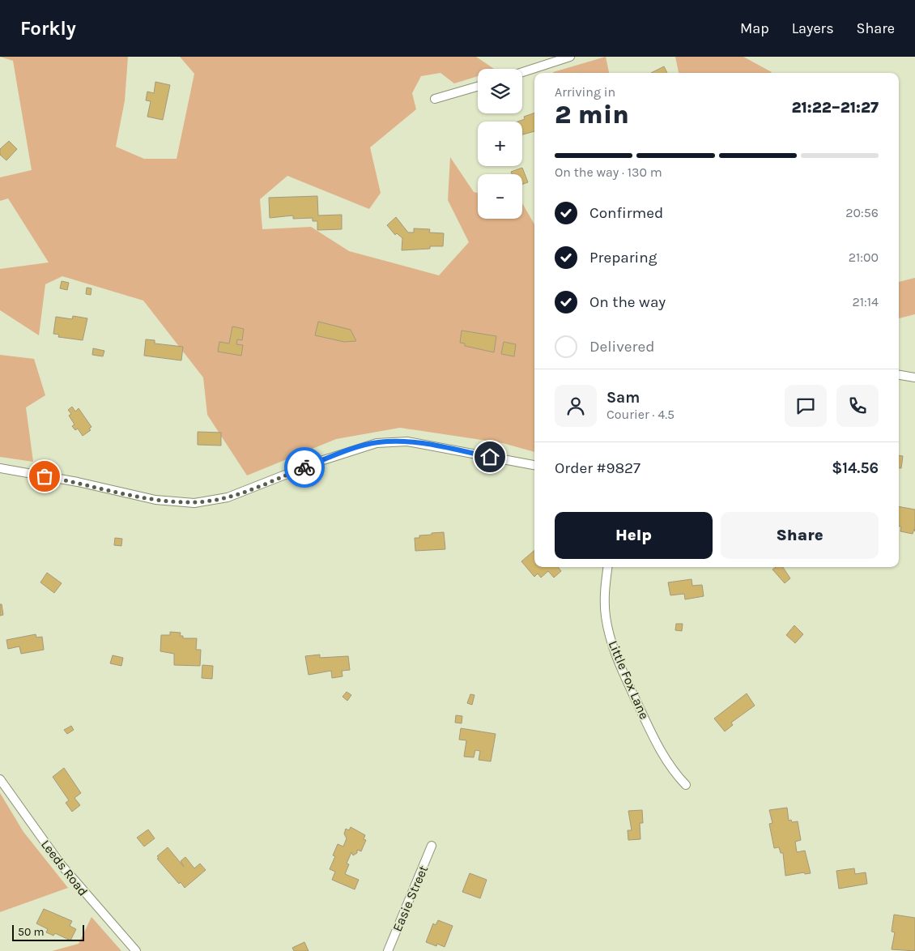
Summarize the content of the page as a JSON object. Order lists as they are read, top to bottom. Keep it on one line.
{"streets":{"street":["Little Fox Lane","Leeds Road","Easie Street"]},"scale_bar":"50 m","page":{"header":"Forkly","nav":["Map","Layers","Share"],"map_buttons":["+","−"],"heading":["2 min","Arriving in","21:22–21:27"],"panel":["Sam","Courier · 4.5","Order #9827","$14.56"],"bar":"On the way · 130 m","list":[["Confirmed","20:56"],["Preparing","21:00"],["On the way","21:14"],"Delivered"],"buttons":["Help","Share"],"scale":"50 m"}}
